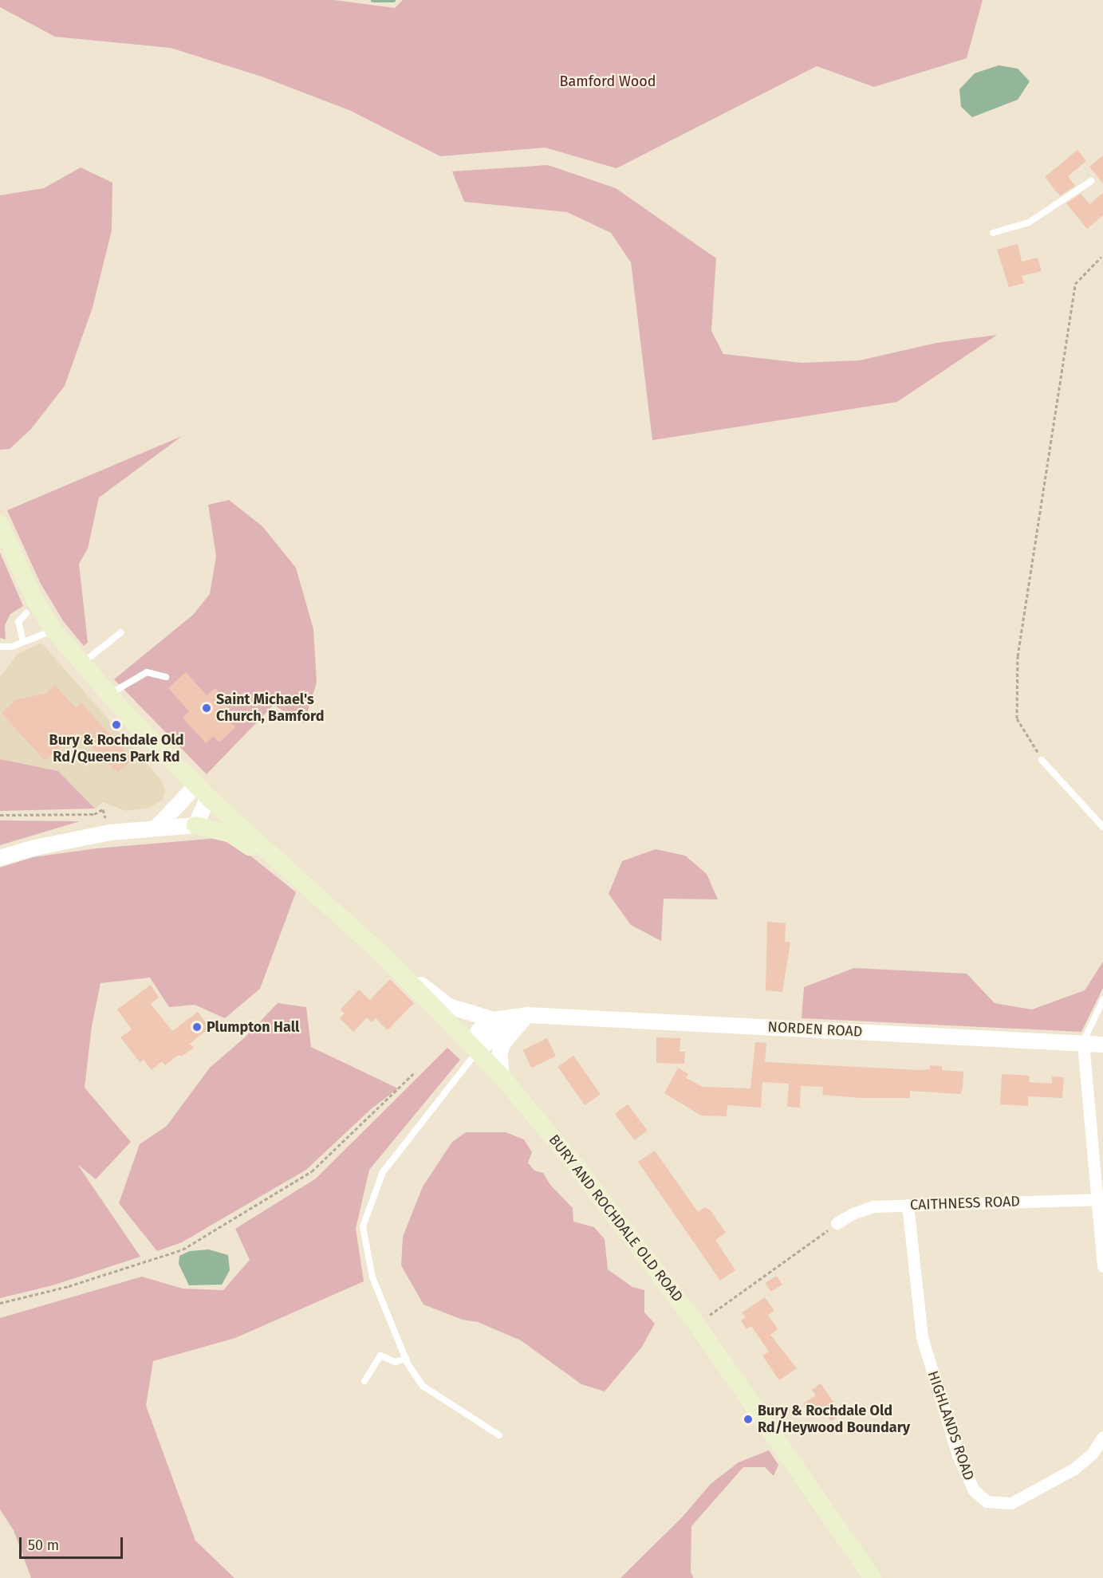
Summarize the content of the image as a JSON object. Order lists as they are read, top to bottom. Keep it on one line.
{"streets":{"main road":["BURY AND ROCHDALE OLD ROAD"],"street":["NORDEN ROAD","CAITHNESS ROAD","HIGHLANDS ROAD"]},"crossings":[["CAITHNESS ROAD","HIGHLANDS ROAD"]],"parks":["Bamford Wood"],"places":["Saint Michael's Church, Bamford","Bury & Rochdale Old Rd/Queens Park Rd","Plumpton Hall","Bury & Rochdale Old Rd/Heywood Boundary"],"scale_bar":"50 m"}
